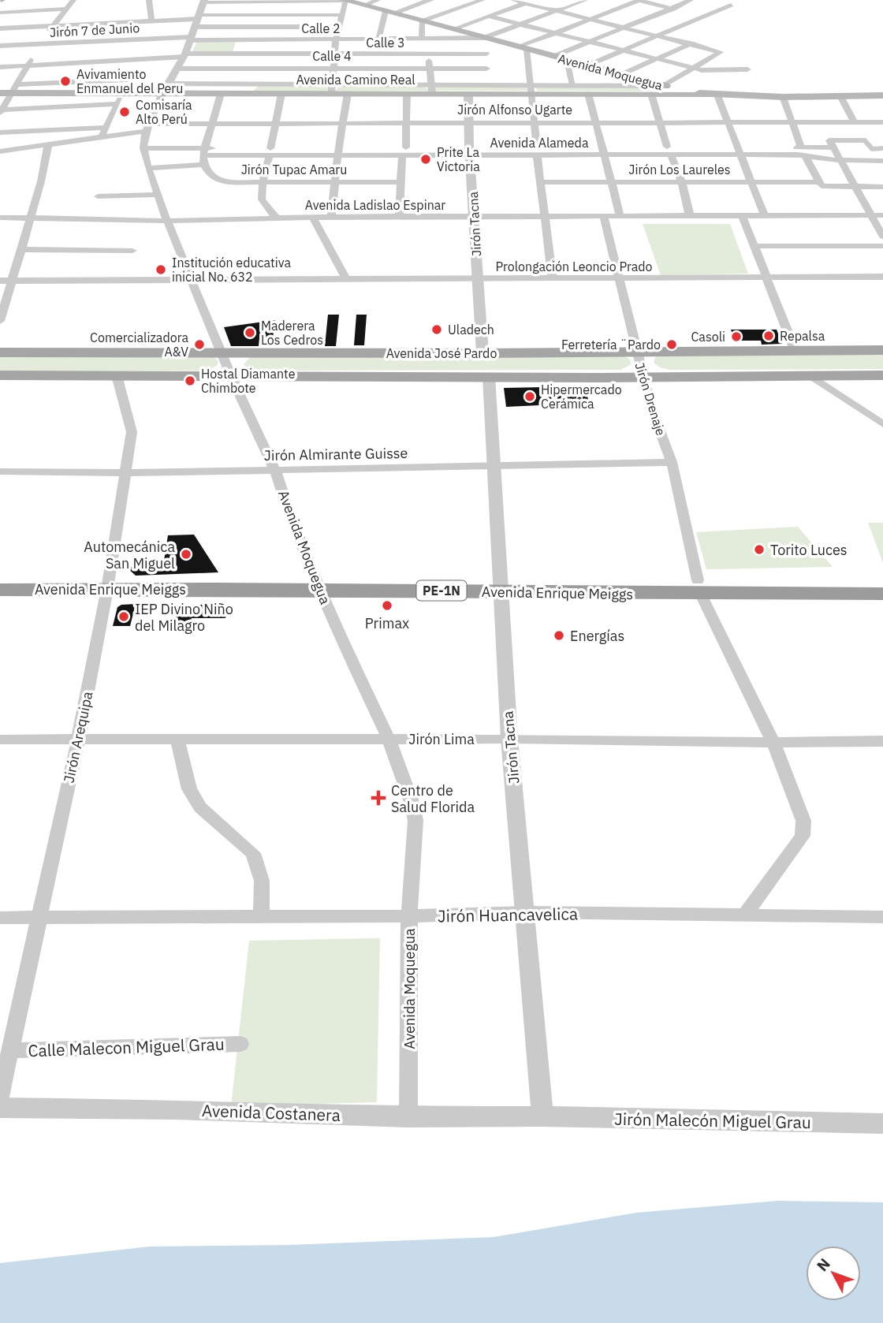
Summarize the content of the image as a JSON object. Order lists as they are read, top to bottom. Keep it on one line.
{"streets":{"highway":["Avenida Enrique Meiggs","PE-1N"],"main road":["Avenida Moquegua","Avenida Camino Real","Avenida José Pardo"],"street":["Calle 2","Jirón 7 de Junio","Calle 3","Calle 4","Jirón Alfonso Ugarte","Avenida Alameda","Jirón Tupac Amaru","Jirón Los Laureles","Avenida Ladislao Espinar","Jirón Tacna","Prolongación Leoncio Prado","Jirón Drenaje","Jirón Almirante Guisse","Jirón Arequipa","Jirón Lima","Jirón Huancavelica","Calle Malecon Miguel Grau","Avenida Costanera","Jirón Malecón Miguel Grau"]},"crossings":[["Calle 2","Jirón 7 de Junio"],["Calle 2","Avenida Moquegua"],["Jirón 7 de Junio","Avenida Moquegua"],["Calle 3","Avenida Moquegua"],["Calle 4","Avenida Moquegua"],["Avenida Moquegua","Avenida Camino Real"],["Avenida Moquegua","Jirón Alfonso Ugarte"],["Avenida Moquegua","Avenida Alameda"],["Avenida Moquegua","Avenida Ladislao Espinar"],["Avenida Moquegua","Prolongación Leoncio Prado"],["Avenida Moquegua","Avenida José Pardo"],["Avenida Moquegua","Jirón Almirante Guisse"],["Avenida Moquegua","Avenida Enrique Meiggs"],["Avenida Moquegua","Jirón Lima"],["Avenida Moquegua","Jirón Huancavelica"],["Avenida Moquegua","Avenida Costanera"],["Avenida Camino Real","Jirón Tacna"],["Jirón Alfonso Ugarte","Jirón Tacna"],["Avenida Alameda","Jirón Tacna"],["Avenida Ladislao Espinar","Jirón Tacna"],["Avenida Ladislao Espinar","Jirón Drenaje"],["Jirón Tacna","Prolongación Leoncio Prado"],["Jirón Tacna","Avenida José Pardo"],["Jirón Tacna","Jirón Almirante Guisse"],["Jirón Tacna","Avenida Enrique Meiggs"],["Jirón Tacna","Jirón Lima"],["Jirón Tacna","Jirón Huancavelica"],["Jirón Tacna","Avenida Costanera"],["Jirón Tacna","Jirón Malecón Miguel Grau"],["Prolongación Leoncio Prado","Jirón Drenaje"],["Avenida José Pardo","Jirón Drenaje"],["Avenida José Pardo","Jirón Arequipa"],["Jirón Drenaje","Jirón Almirante Guisse"],["Jirón Drenaje","Avenida Enrique Meiggs"],["Jirón Drenaje","Jirón Lima"],["Jirón Drenaje","Jirón Huancavelica"],["Jirón Almirante Guisse","Jirón Arequipa"],["Avenida Enrique Meiggs","Jirón Arequipa"],["Jirón Arequipa","Jirón Lima"],["Jirón Arequipa","Jirón Huancavelica"],["Jirón Arequipa","Calle Malecon Miguel Grau"],["Avenida Costanera","Jirón Malecón Miguel Grau"]],"places":{"other":["Avivamiento Enmanuel del Peru","Comisaría Alto Perú","Prite La Victoria","Institución educativa inicial No. 632","Uladech","Maderera Los Cedros","Repalsa","Casoli","Comercializadora A&V","Ferretería ¨Pardo","Hostal Diamante Chimbote","Hipermercado Cerámica","Torito Luces","Automecánica San Miguel","Primax","IEP Divino Niño del Milagro","Energías"],"health":["Centro de Salud Florida"]},"north":"top left"}
